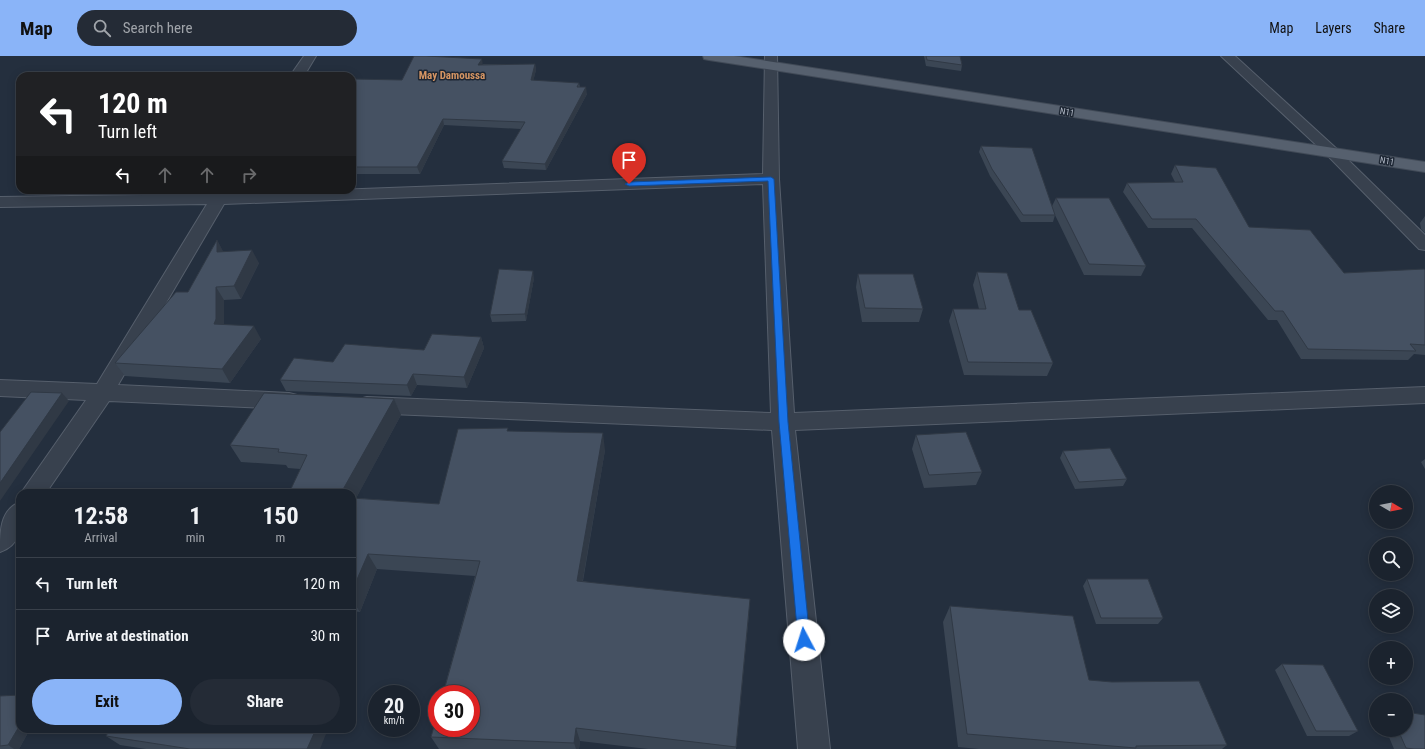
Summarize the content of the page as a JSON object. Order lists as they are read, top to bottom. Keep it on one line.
{"streets":{"main road":["N11"]},"districts":["May Damoussa"],"north":"right","page":{"header":"Map","search":"Search here","nav":["Map","Layers","Share"],"turn":["120 m","Turn left"],"map_buttons":["+","−"],"eta":["12:58","Arrival","1","min","150","m"],"list":[{"name":"Turn left","value":"120 m"},{"name":"Arrive at destination","value":"30 m"}],"buttons":["Exit","Share"],"speed":"20 km/h","limit":"30"}}
